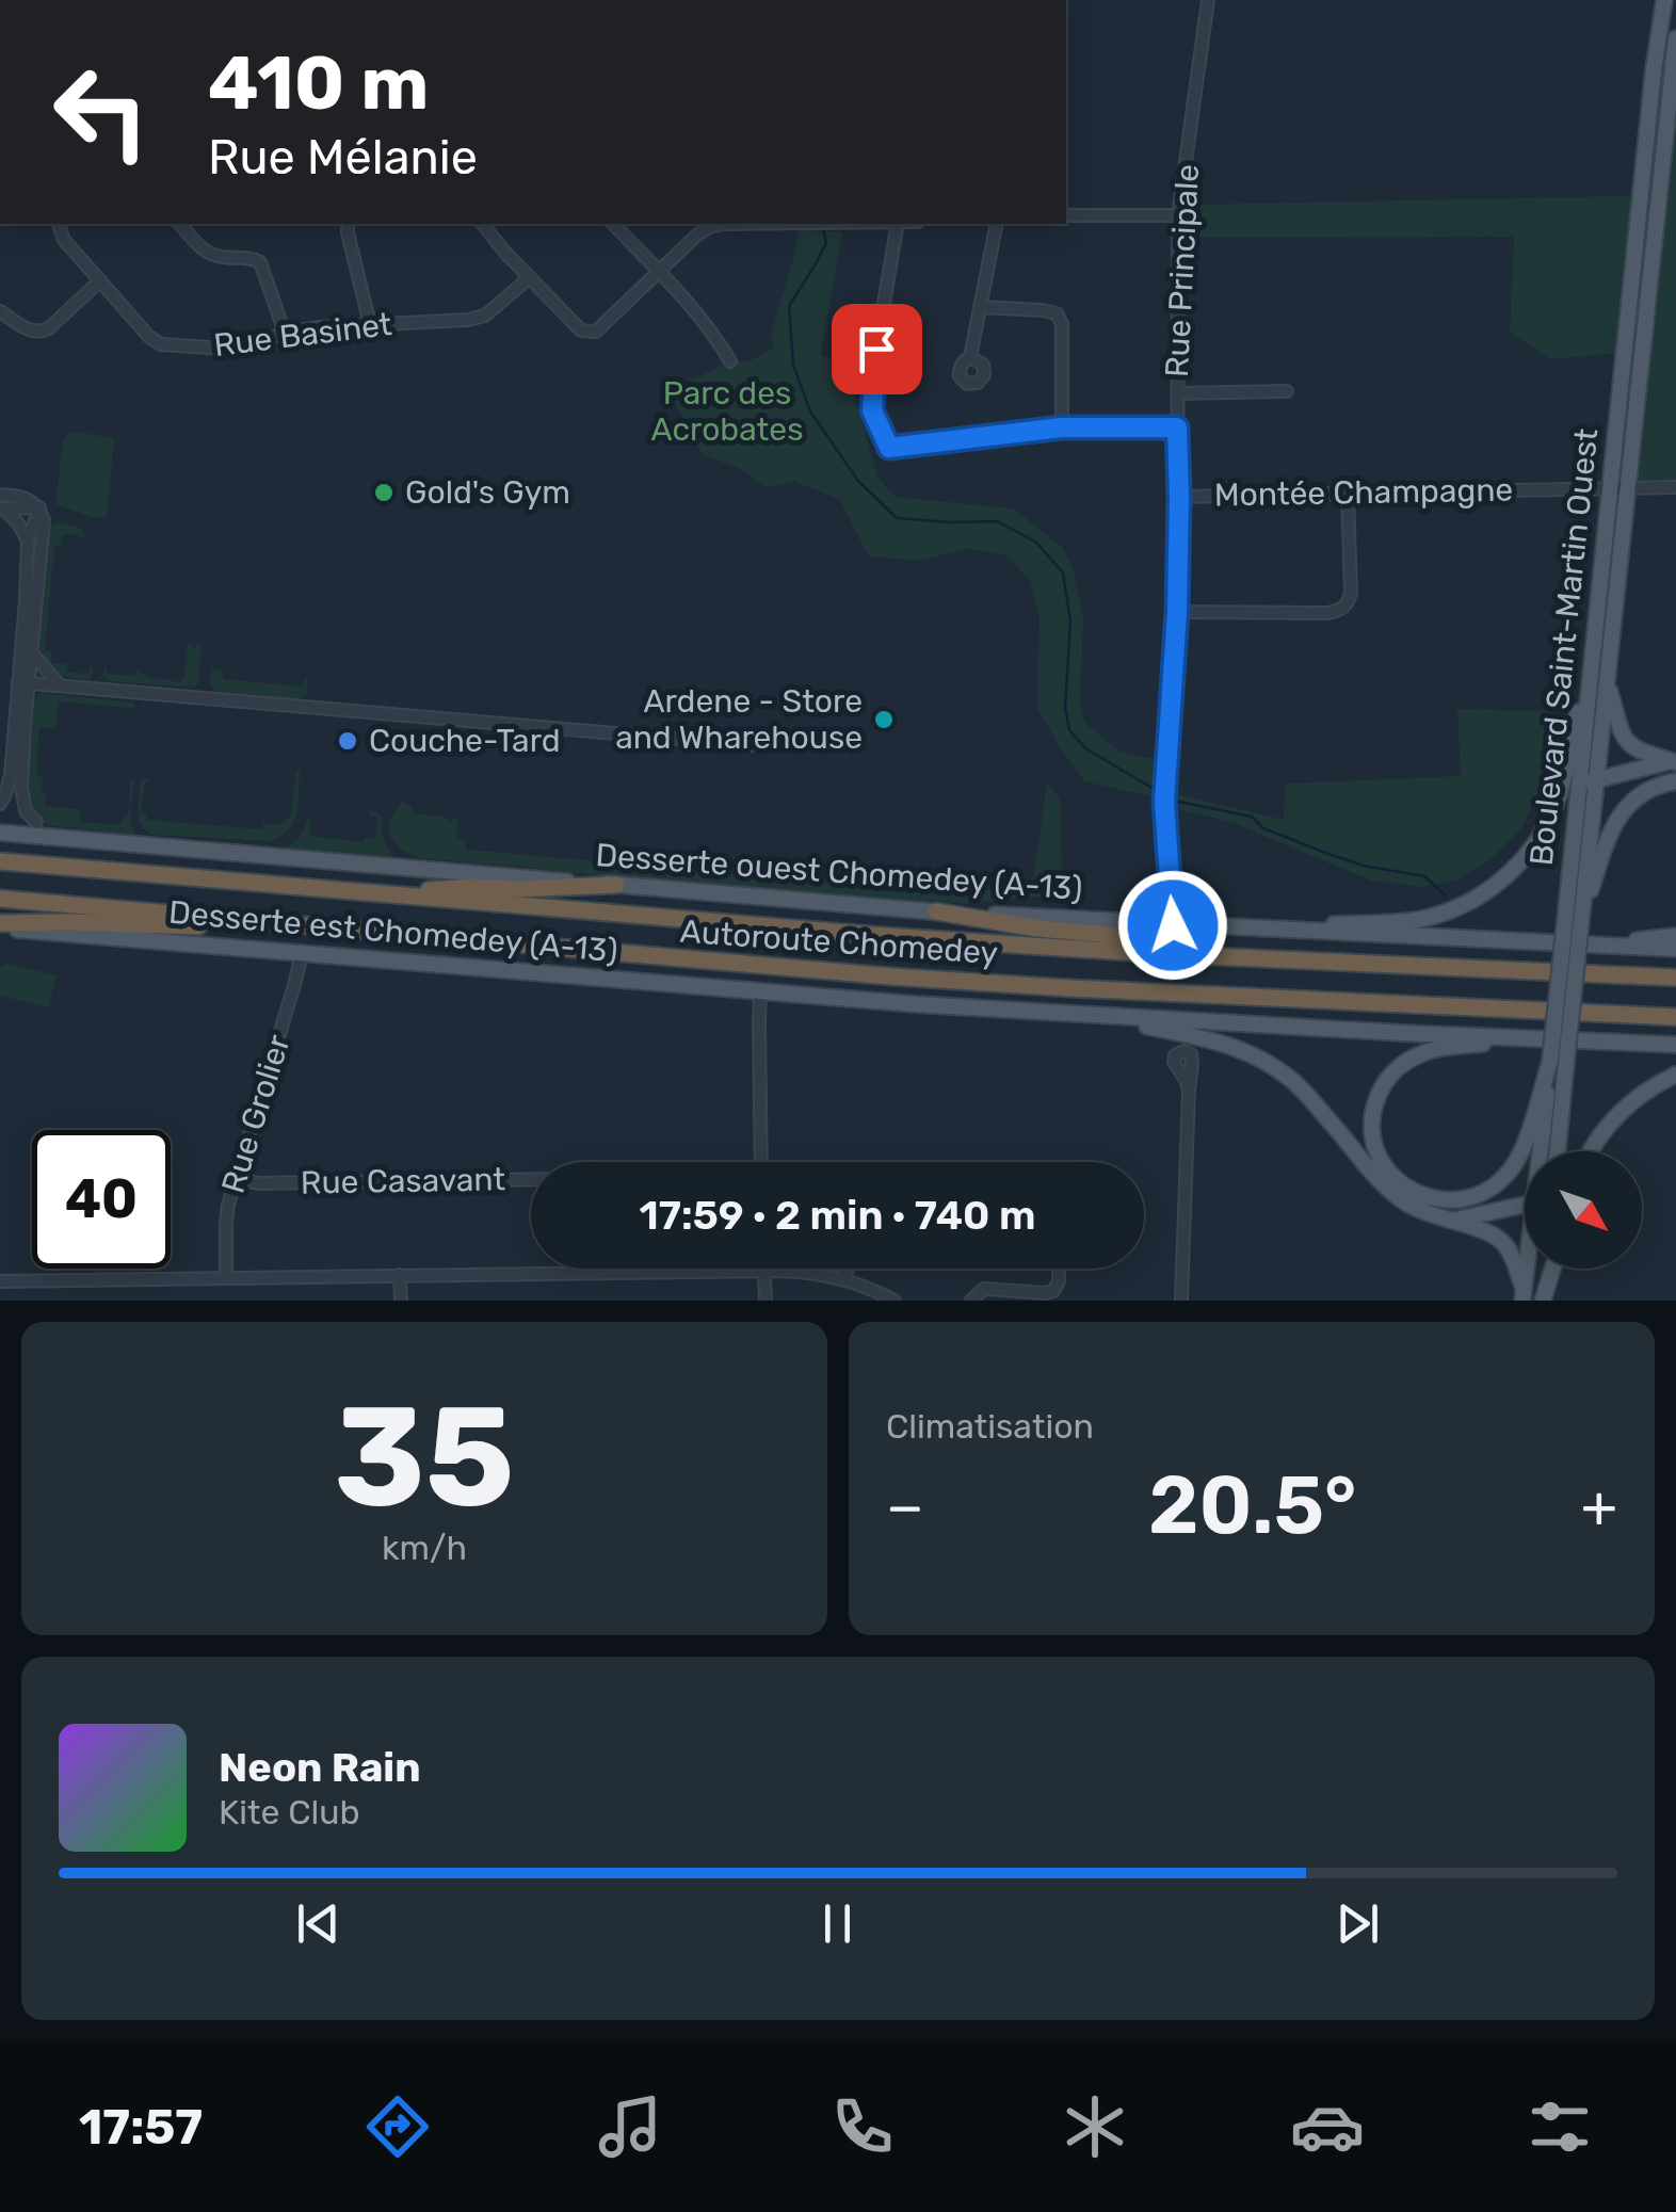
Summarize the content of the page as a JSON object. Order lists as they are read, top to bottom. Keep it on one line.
{"streets":{"highway":["Autoroute Chomedey"],"main road":["Boulevard Saint-Martin Ouest","Desserte ouest Chomedey (A-13)","Desserte est Chomedey (A-13)"],"street":["Rue Principale","Rue Basinet","Montée Champagne","Rue Grolier","Rue Casavant"]},"crossings":[["Rue Principale","Montée Champagne"],["Rue Principale","Desserte ouest Chomedey (A-13)"],["Montée Champagne","Boulevard Saint-Martin Ouest"],["Desserte est Chomedey (A-13)","Rue Grolier"],["Rue Grolier","Rue Casavant"]],"parks":["Parc des Acrobates"],"places":["Gold's Gym","Ardene - Store and Wharehouse","Couche-Tard"],"north":"bottom right","page":{"turn":["410 m","Rue Mélanie"],"limit":"40","trip":"17:59 · 2 min · 740 m","tile":[["35","km/h"],"Climatisation"],"heat":["−","20.5°","+"],"song":["Neon Rain","Kite Club"],"tabs":"17:57"}}
